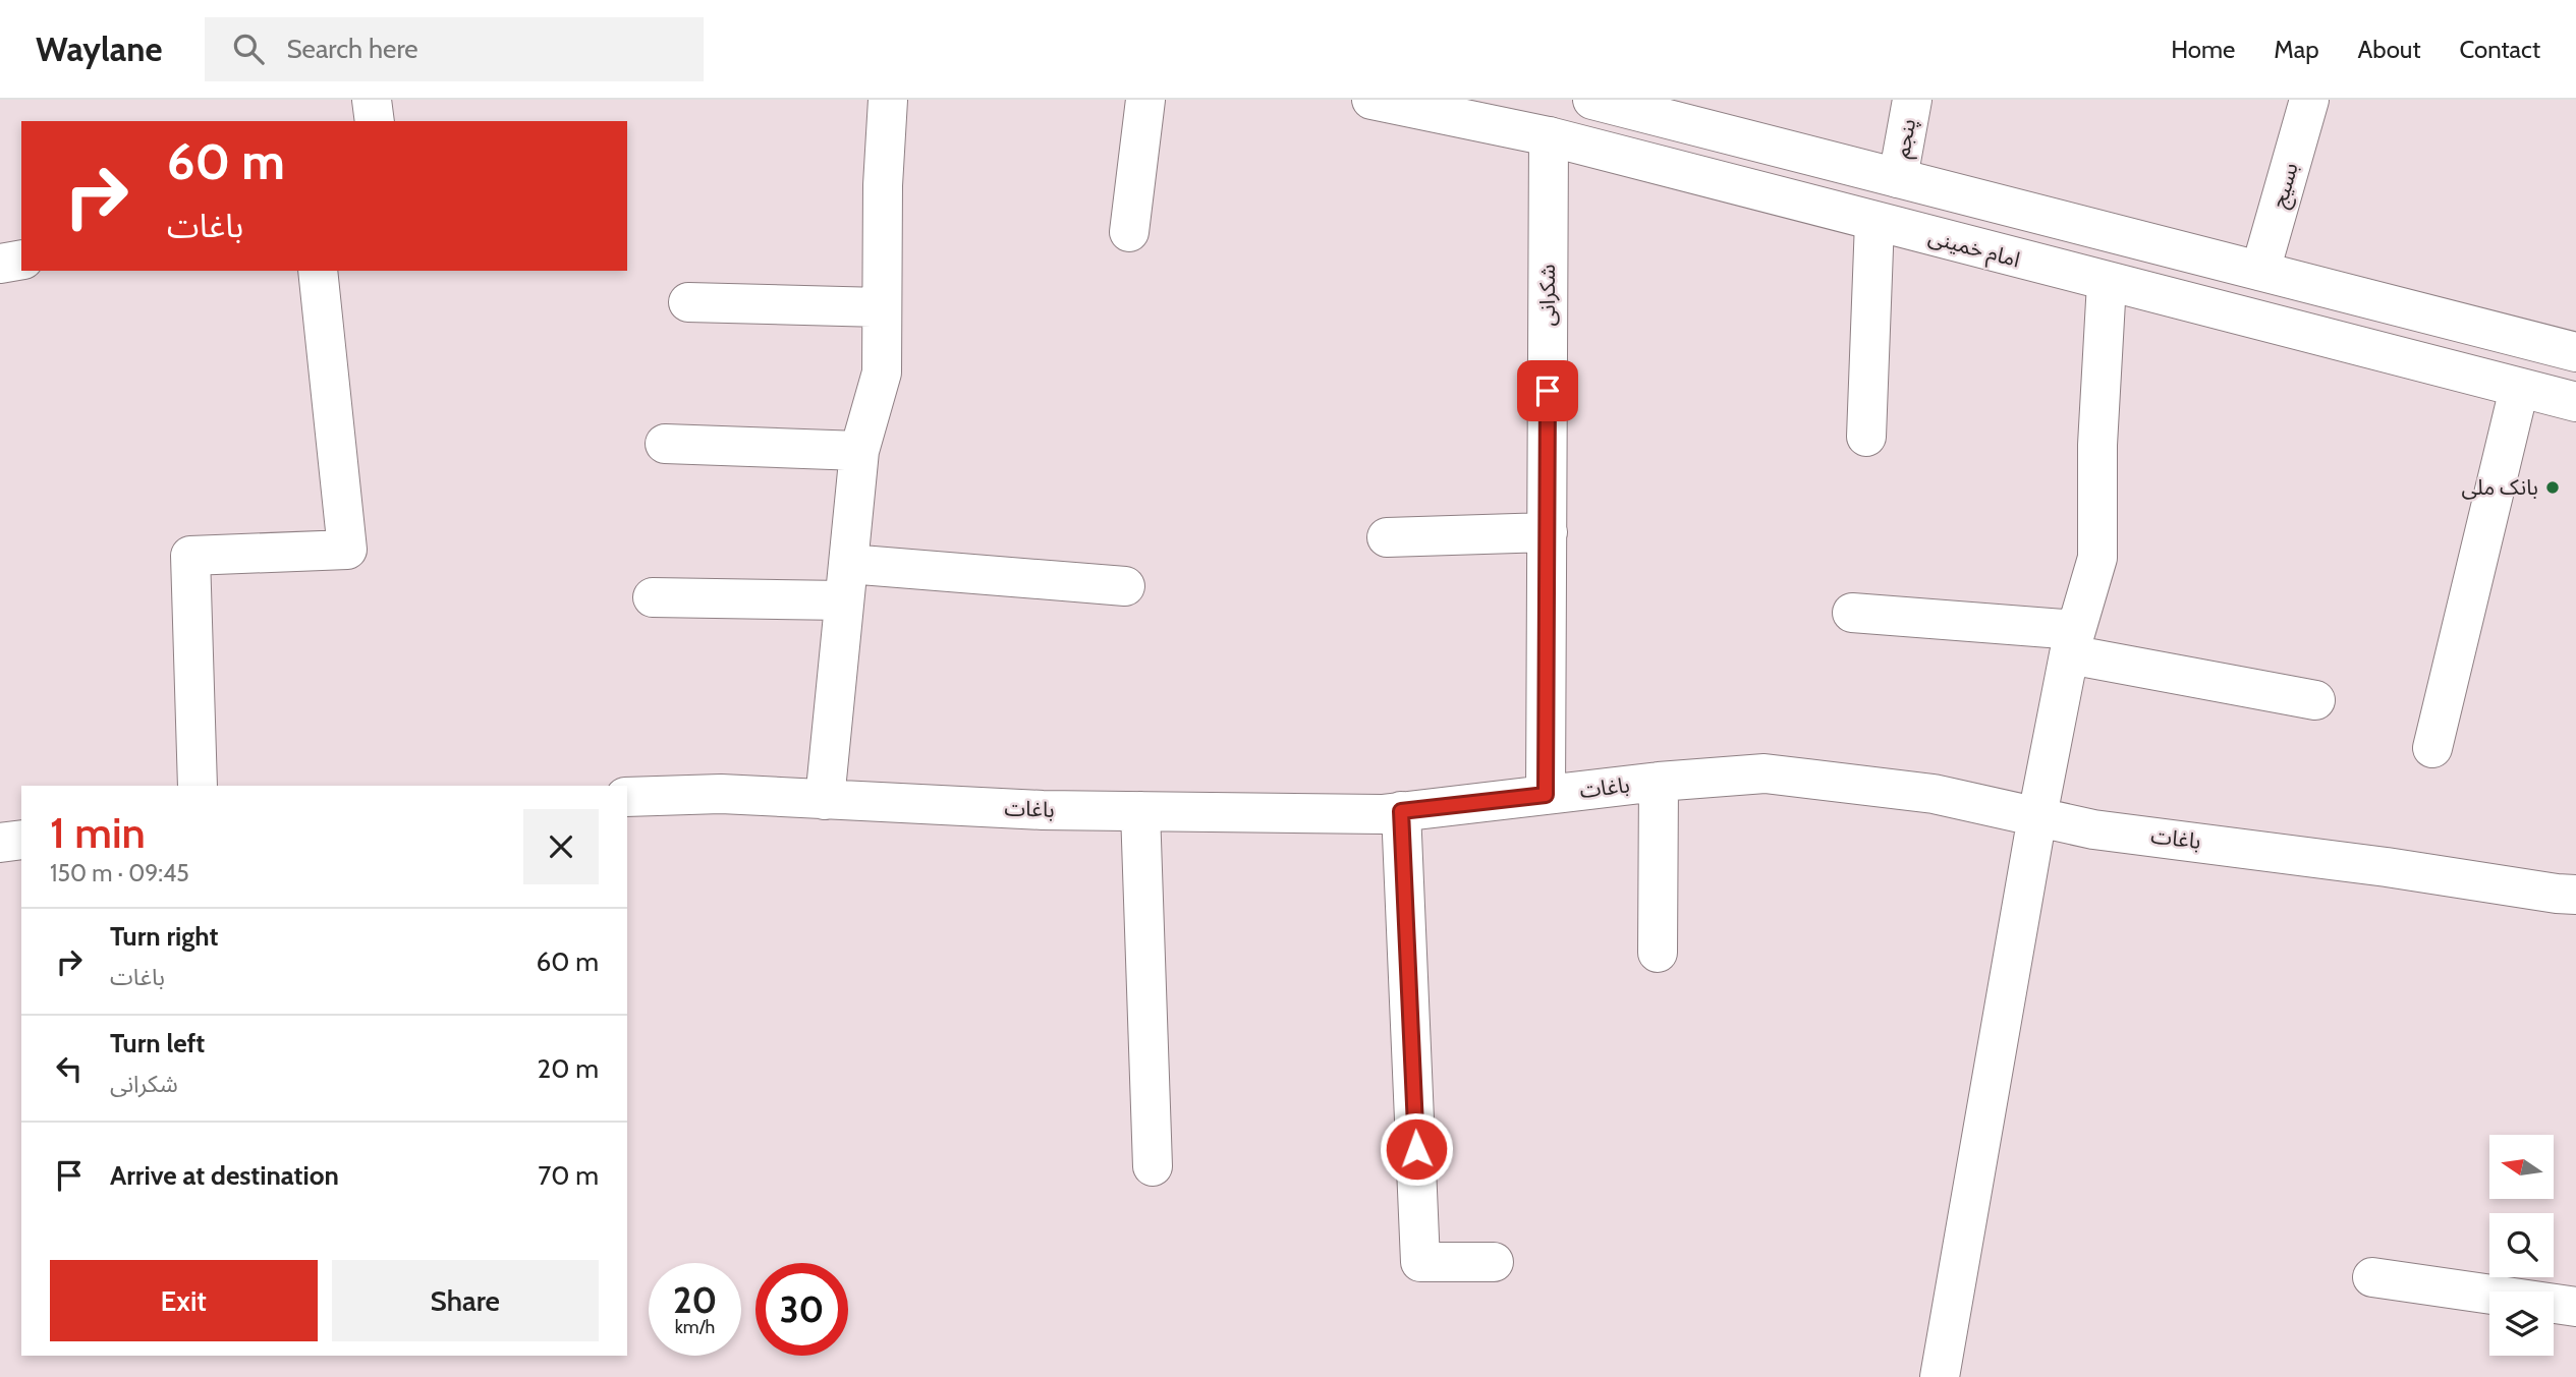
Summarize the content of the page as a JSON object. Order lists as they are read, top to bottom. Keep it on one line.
{"streets":{"street":["پنجم","بسیج","امام خمینی","شکرانی","باغات"]},"crossings":[["امام خمینی","شکرانی"],["شکرانی","باغات"]],"places":["بانک ملی"],"north":"left","page":{"header":"Waylane","search":"Search here","nav":["Home","Map","About","Contact"],"turn":["60 m","باغات"],"heading":["1 min","150 m · 09:45"],"list":[{"name":"Turn right","note":"باغات","value":"60 m"},{"name":"Turn left","note":"شکرانی","value":"20 m"},{"name":"Arrive at destination","value":"70 m"}],"buttons":["Exit","Share"],"speed":"20 km/h","limit":"30"}}
